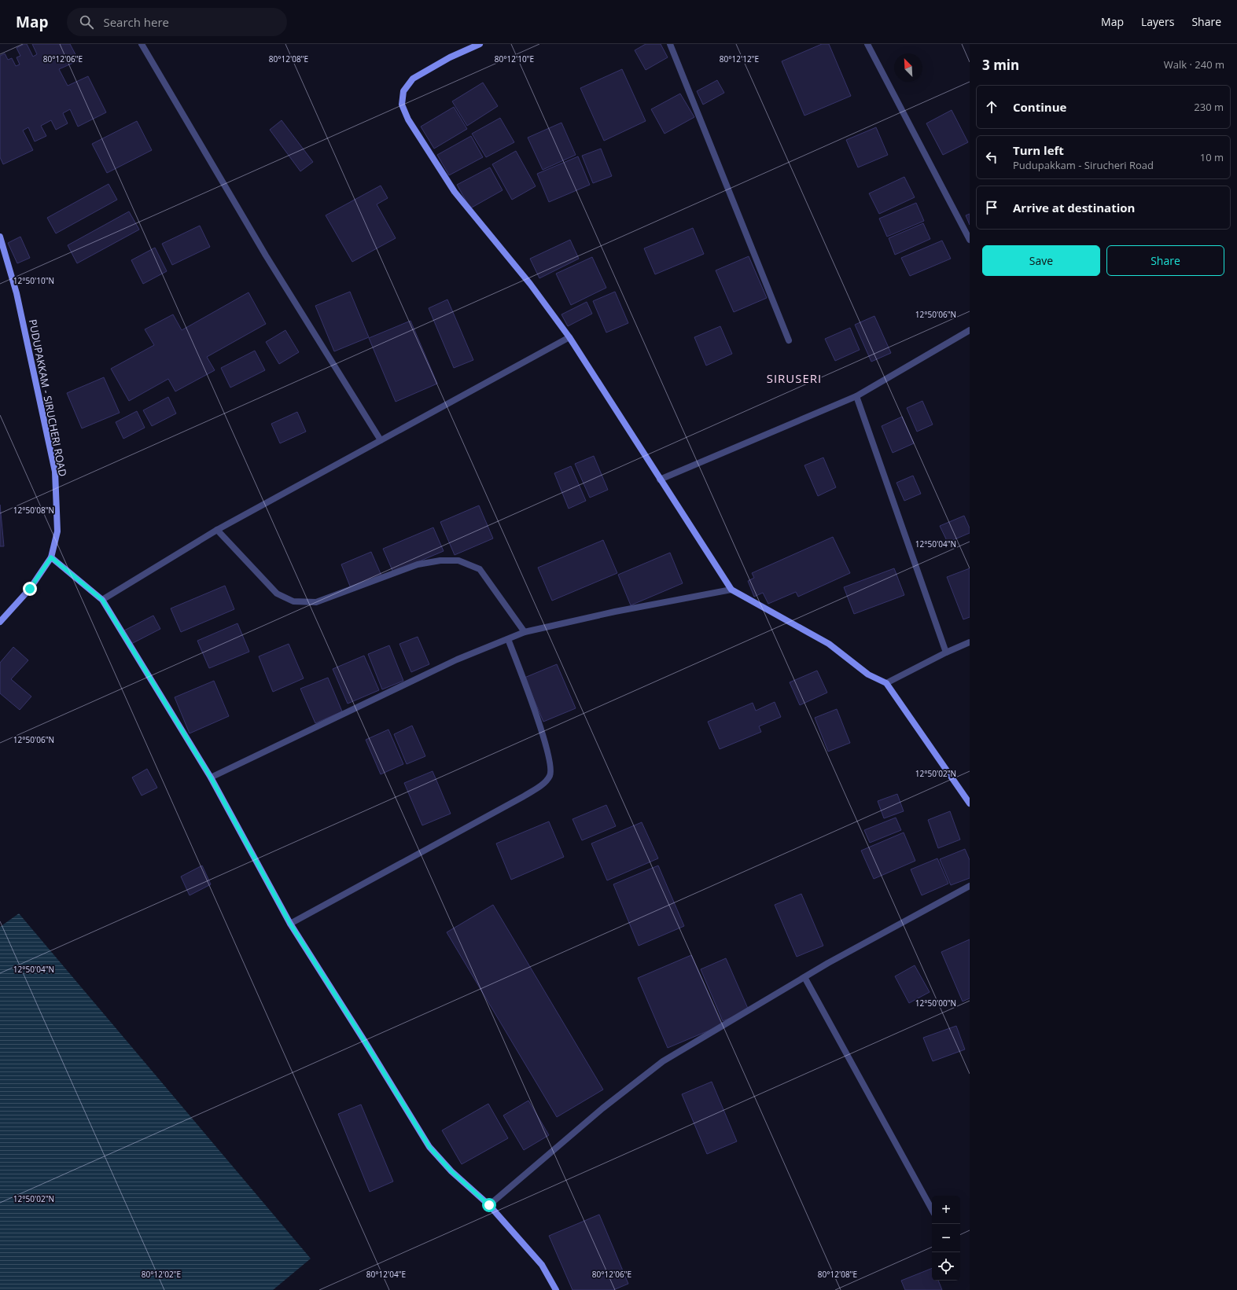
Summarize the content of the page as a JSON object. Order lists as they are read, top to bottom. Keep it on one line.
{"streets":{"street":["PUDUPAKKAM - SIRUCHERI ROAD"]},"districts":["SIRUSERI"],"north":"top left","page":{"header":"Map","search":"Search here","nav":["Map","Layers","Share"],"heading":["3 min","Walk · 240 m"],"list":[["Continue","230 m"],["Turn left","Pudupakkam - Sirucheri Road","10 m"],"Arrive at destination"],"buttons":["Save","Share"],"map_buttons":["+","−"]},"coordinates":["80°12'06\"E","80°12'08\"E","80°12'10\"E","80°12'12\"E","12°50'10\"N","12°50'06\"N","12°50'08\"N","12°50'04\"N","12°50'02\"N","12°50'00\"N","80°12'02\"E","80°12'04\"E"]}
